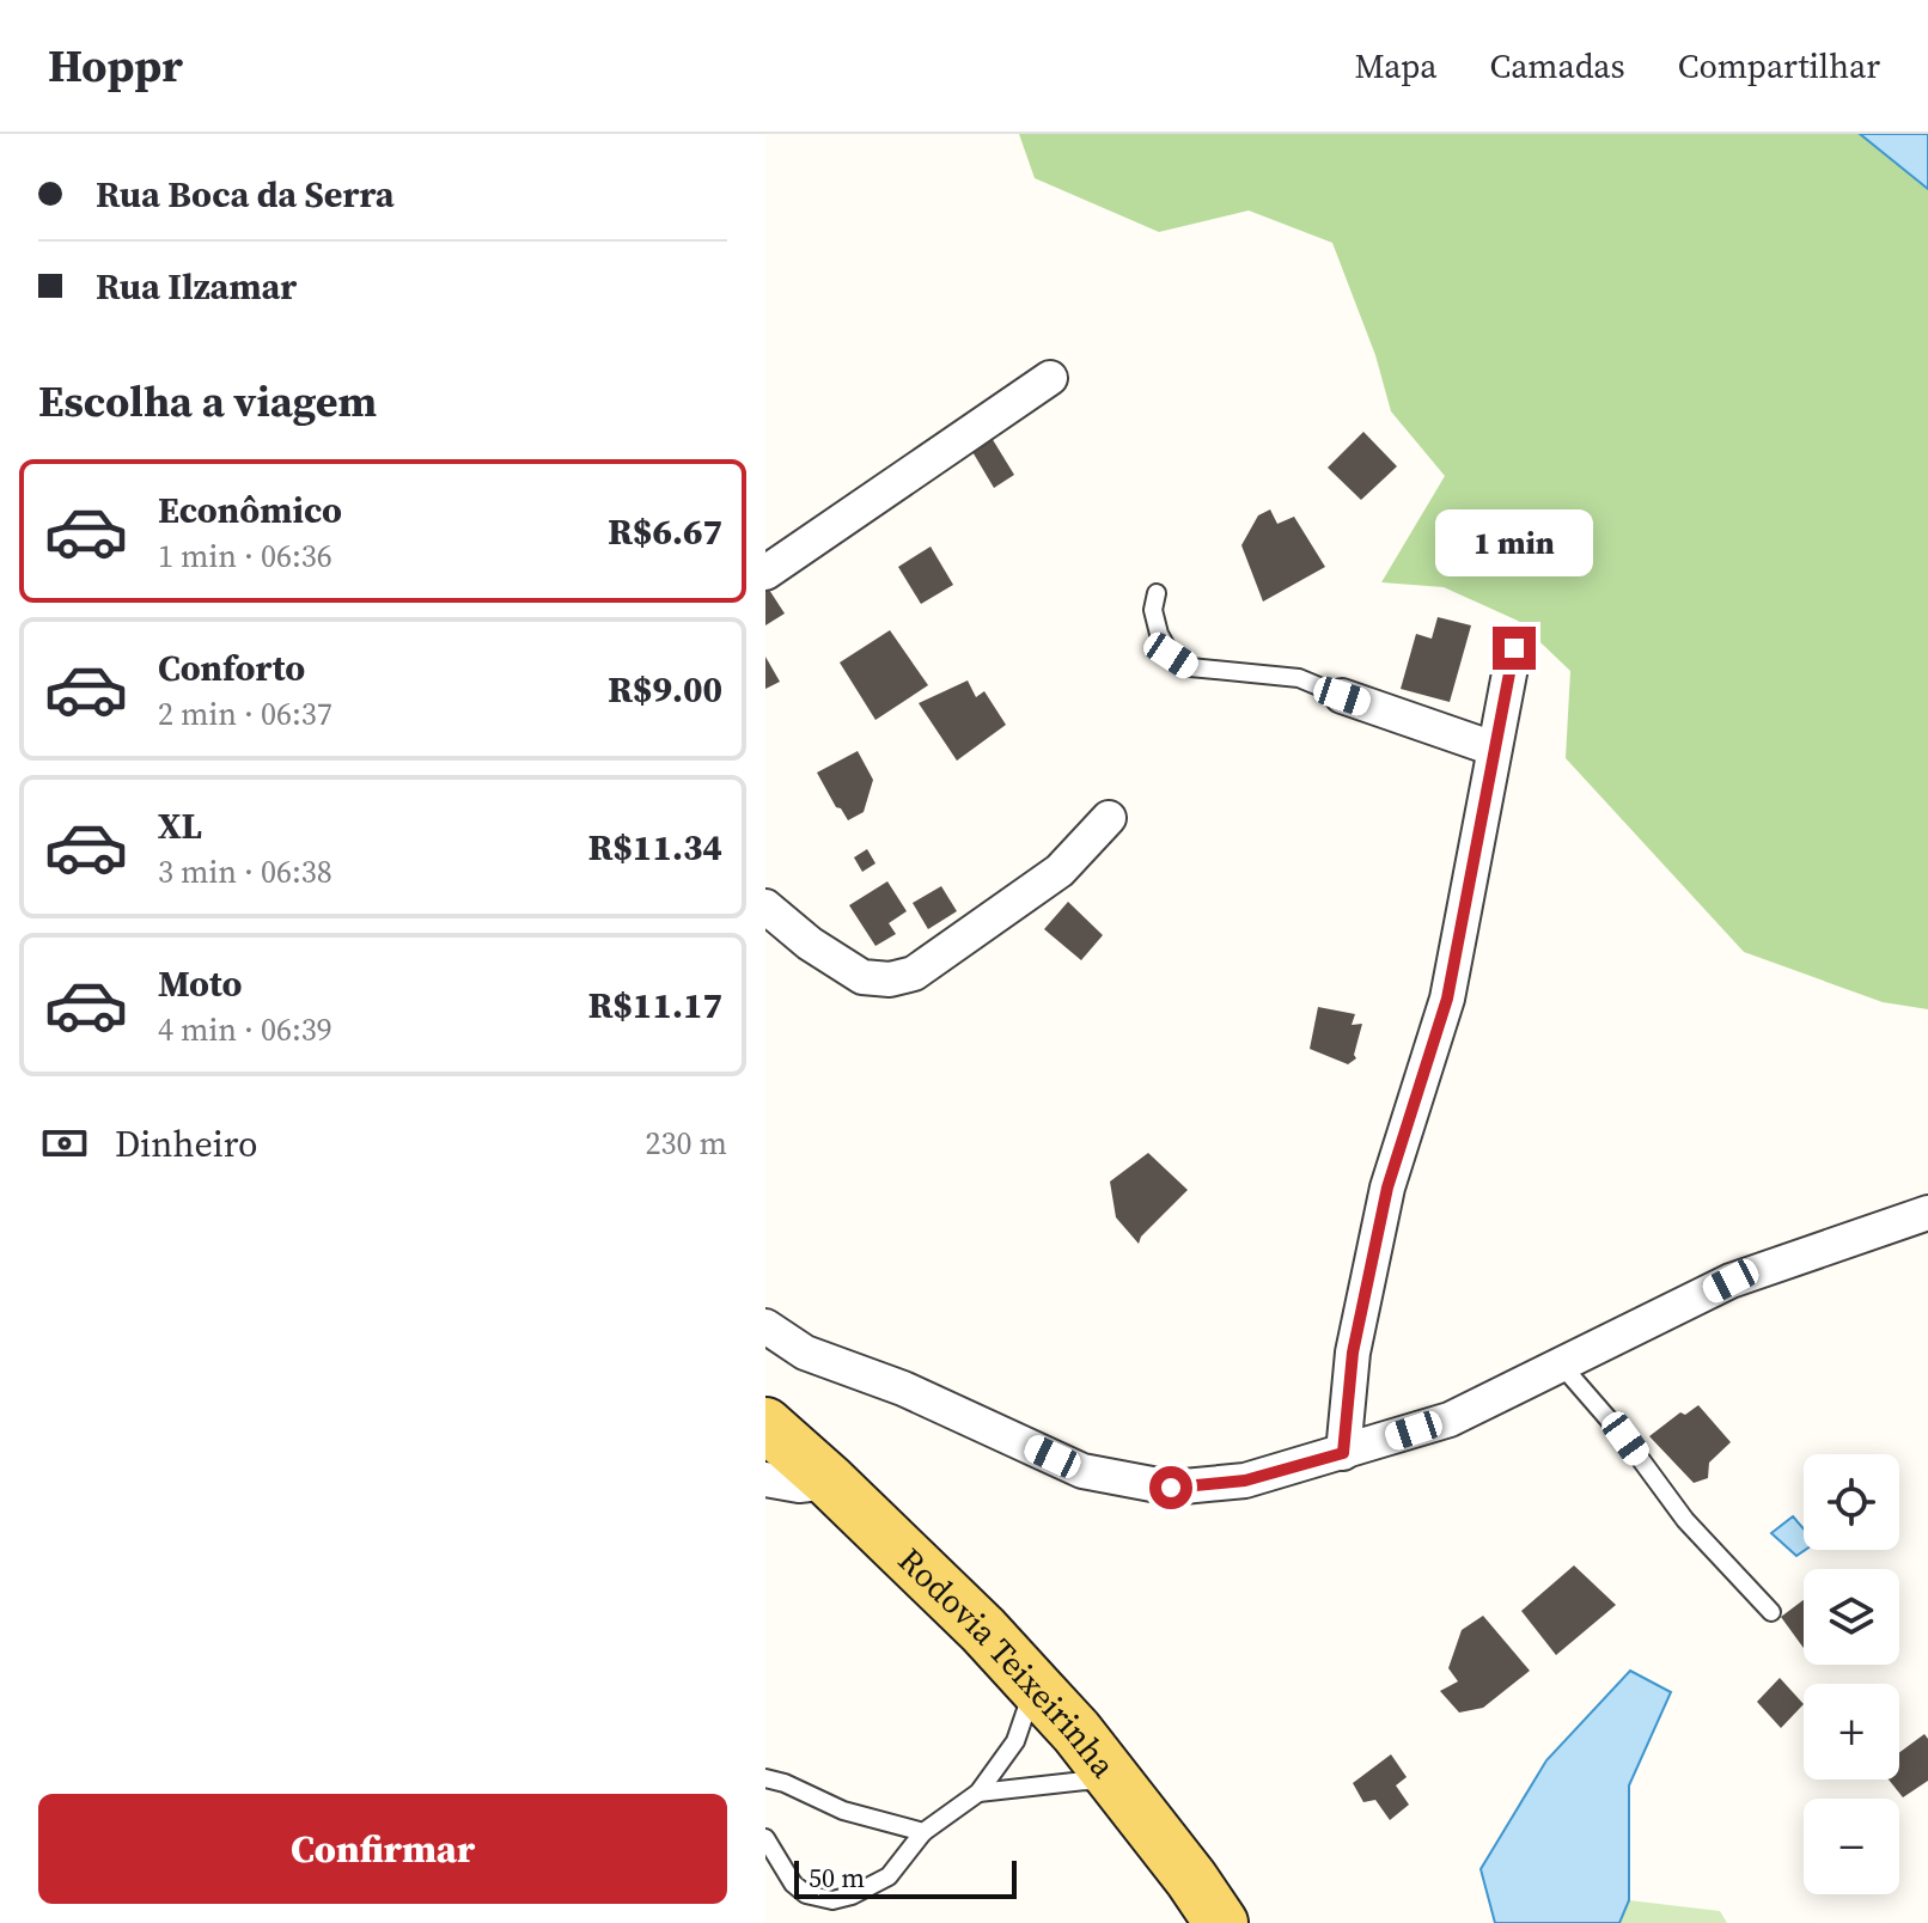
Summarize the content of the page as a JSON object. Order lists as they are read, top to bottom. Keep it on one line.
{"streets":{"main road":["Rodovia Teixeirinha"]},"scale_bar":"50 m","page":{"header":"Hoppr","nav":["Mapa","Camadas","Compartilhar"],"banner":["Rua Boca da Serra","Rua Ilzamar"],"heading":"Escolha a viagem","list":[{"name":"Econômico","note":"1 min · 06:36","value":"R$6.67"},{"name":"Conforto","note":"2 min · 06:37","value":"R$9.00"},{"name":"XL","note":"3 min · 06:38","value":"R$11.34"},{"name":"Moto","note":"4 min · 06:39","value":"R$11.17"}],"bubble":"1 min","pay":["Dinheiro","230 m"],"map_buttons":["+","−"],"buttons":"Confirmar","scale":"50 m"}}
